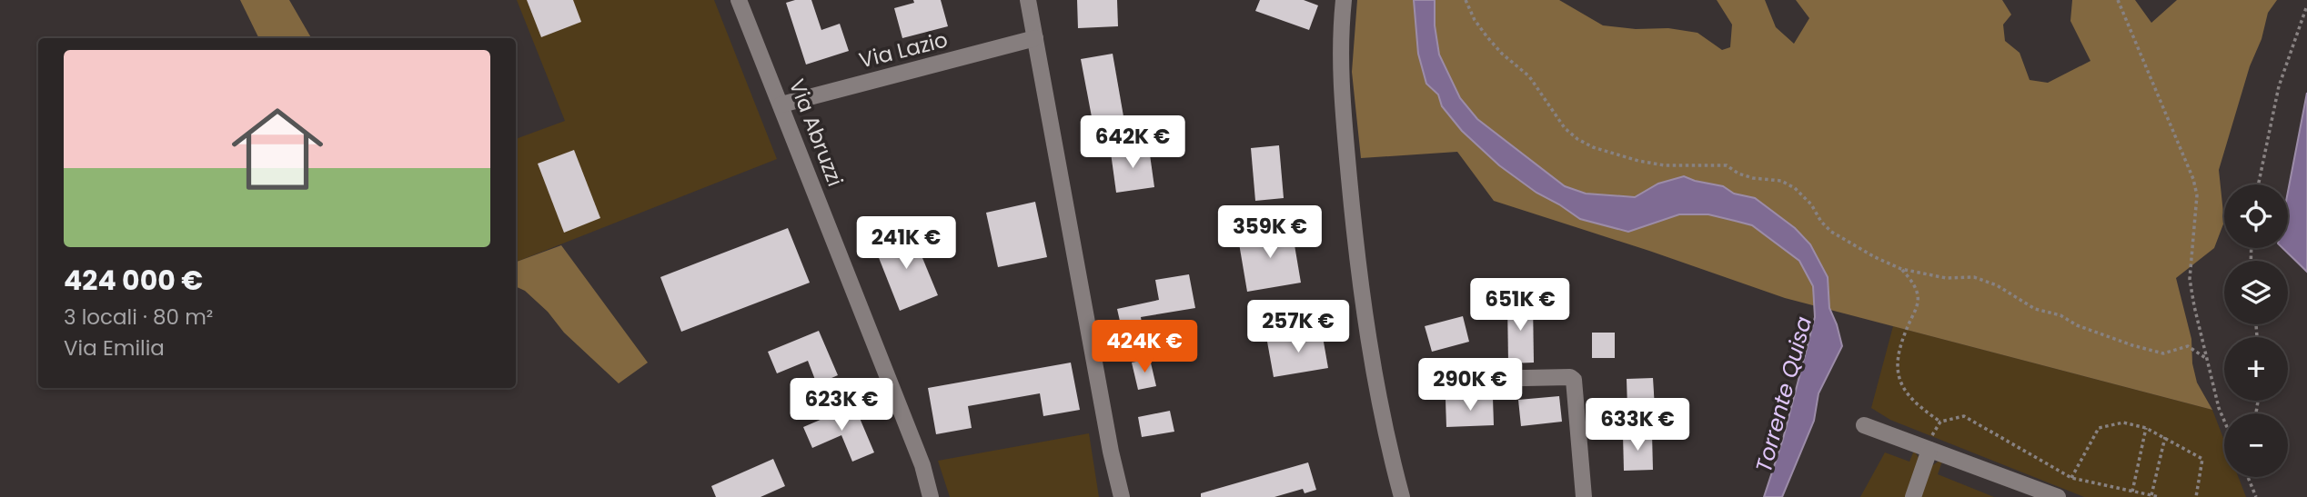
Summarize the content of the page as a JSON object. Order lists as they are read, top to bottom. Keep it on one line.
{"streets":{"street":["Via Lazio","Via Abruzzi"]},"crossings":[["Via Lazio","Via Abruzzi"]],"water":["Torrente Quisa"],"page":{"list":[{"name":"424 000 €","note":"3 locali · 80 m² · Via Emilia"}],"price":["642K €","359K €","241K €","651K €","257K €","424K €","290K €","623K €","633K €"],"map_buttons":["+","−"]}}
